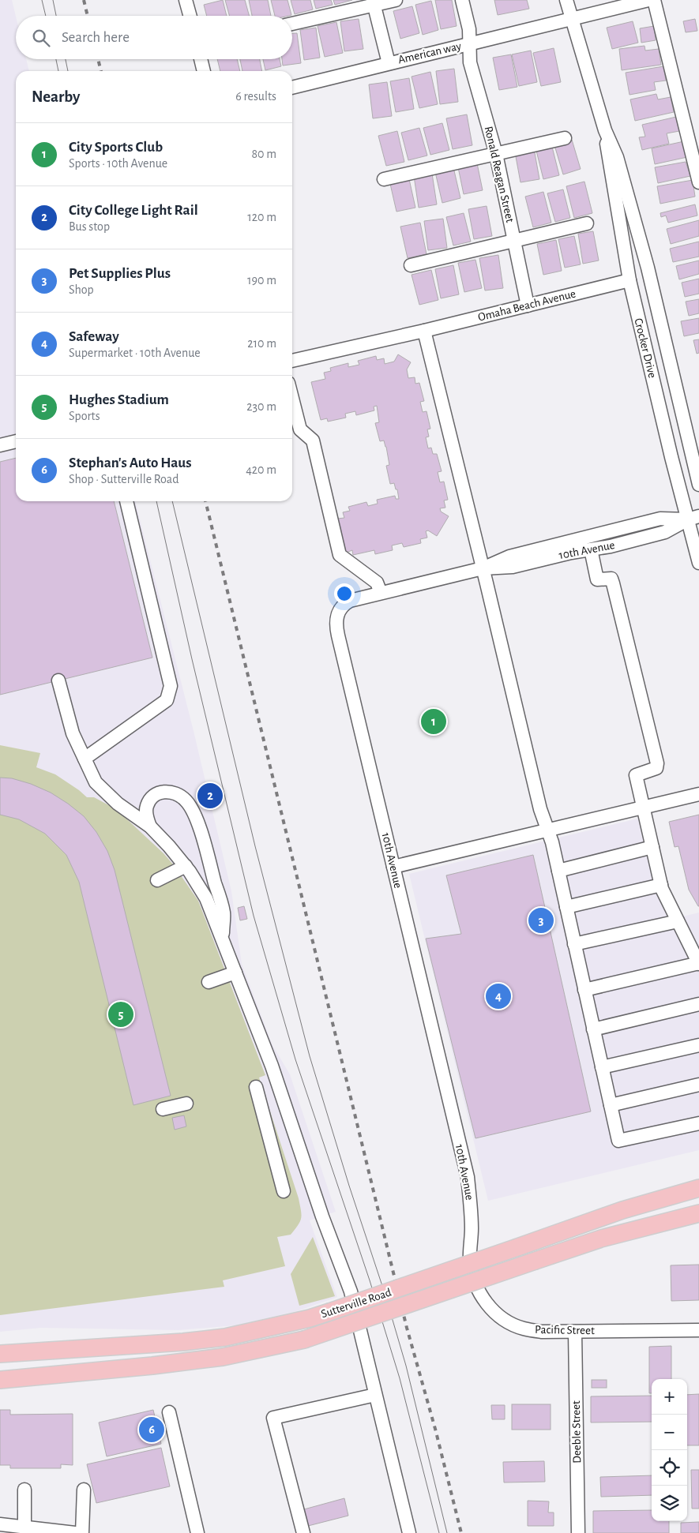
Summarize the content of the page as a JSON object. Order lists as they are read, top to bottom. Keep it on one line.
{"streets":{"main road":["Sutterville Road"],"street":["American way","Ronald Reagan Street","Omaha Beach Avenue","Crocker Drive","10th Avenue","Pacific Street","Deeble Street"]},"crossings":[["American way","Ronald Reagan Street"],["American way","Crocker Drive"],["Ronald Reagan Street","Omaha Beach Avenue"],["Omaha Beach Avenue","Crocker Drive"],["Crocker Drive","10th Avenue"],["10th Avenue","Pacific Street"],["Pacific Street","Deeble Street"]],"page":{"search":"Search here","heading":["Nearby","6 results"],"list":[{"mark":"1","name":"City Sports Club","note":"Sports · 10th Avenue","value":"80 m"},{"mark":"2","name":"City College Light Rail","note":"Bus stop","value":"120 m"},{"mark":"3","name":"Pet Supplies Plus","note":"Shop","value":"190 m"},{"mark":"4","name":"Safeway","note":"Supermarket · 10th Avenue","value":"210 m"},{"mark":"5","name":"Hughes Stadium","note":"Sports","value":"230 m"},{"mark":"6","name":"Stephan's Auto Haus","note":"Shop · Sutterville Road","value":"420 m"}],"pins":["1","2","3","4","5","6"],"map_buttons":["+","−"]}}
